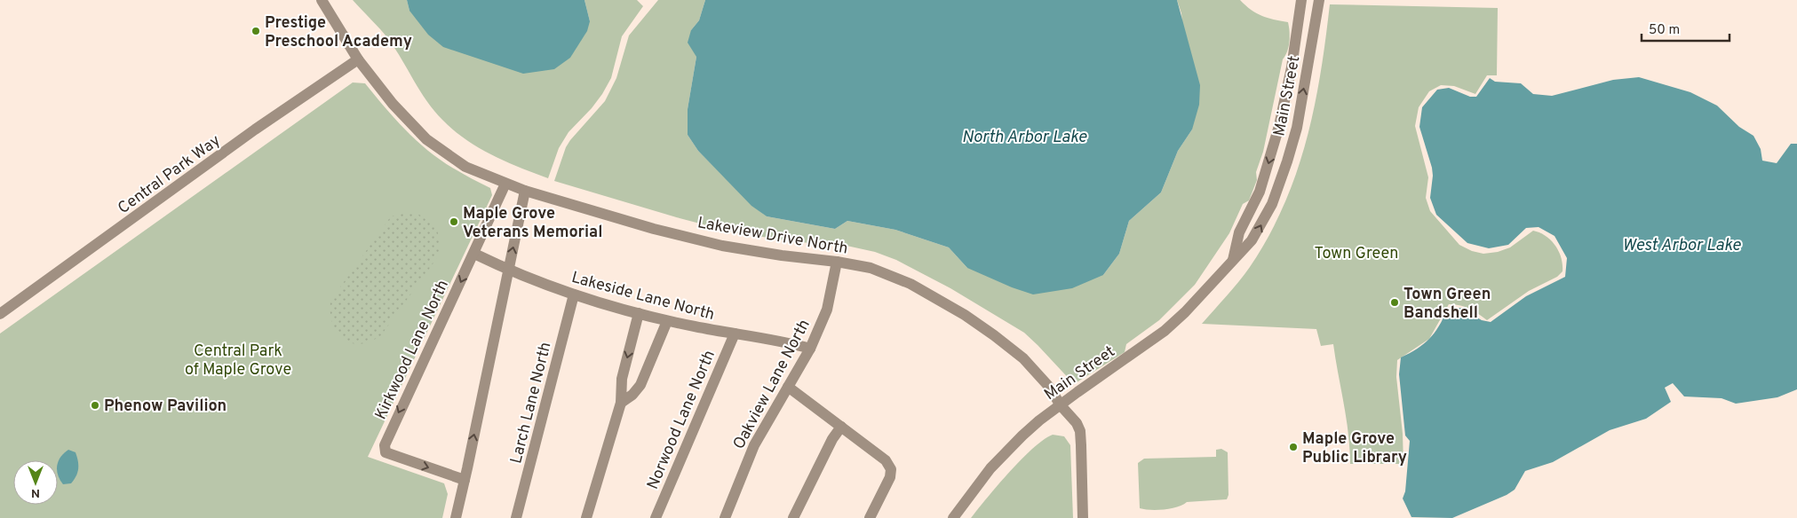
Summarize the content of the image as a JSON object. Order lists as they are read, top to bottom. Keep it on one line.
{"streets":{"street":["Main Street","Central Park Way","Lakeview Drive North","Lakeside Lane North","Kirkwood Lane North","Oakview Lane North","Larch Lane North","Norwood Lane North"]},"crossings":[["Main Street","Lakeview Drive North"],["Central Park Way","Lakeview Drive North"],["Lakeview Drive North","Kirkwood Lane North"],["Lakeview Drive North","Oakview Lane North"],["Lakeside Lane North","Kirkwood Lane North"],["Lakeside Lane North","Oakview Lane North"],["Lakeside Lane North","Larch Lane North"],["Lakeside Lane North","Norwood Lane North"]],"water":["North Arbor Lake","West Arbor Lake"],"parks":["Town Green","Central Park of Maple Grove"],"places":["Prestige Preschool Academy","Maple Grove Veterans Memorial","Town Green Bandshell","Phenow Pavilion","Maple Grove Public Library"],"scale_bar":"50 m","north":"bottom"}
